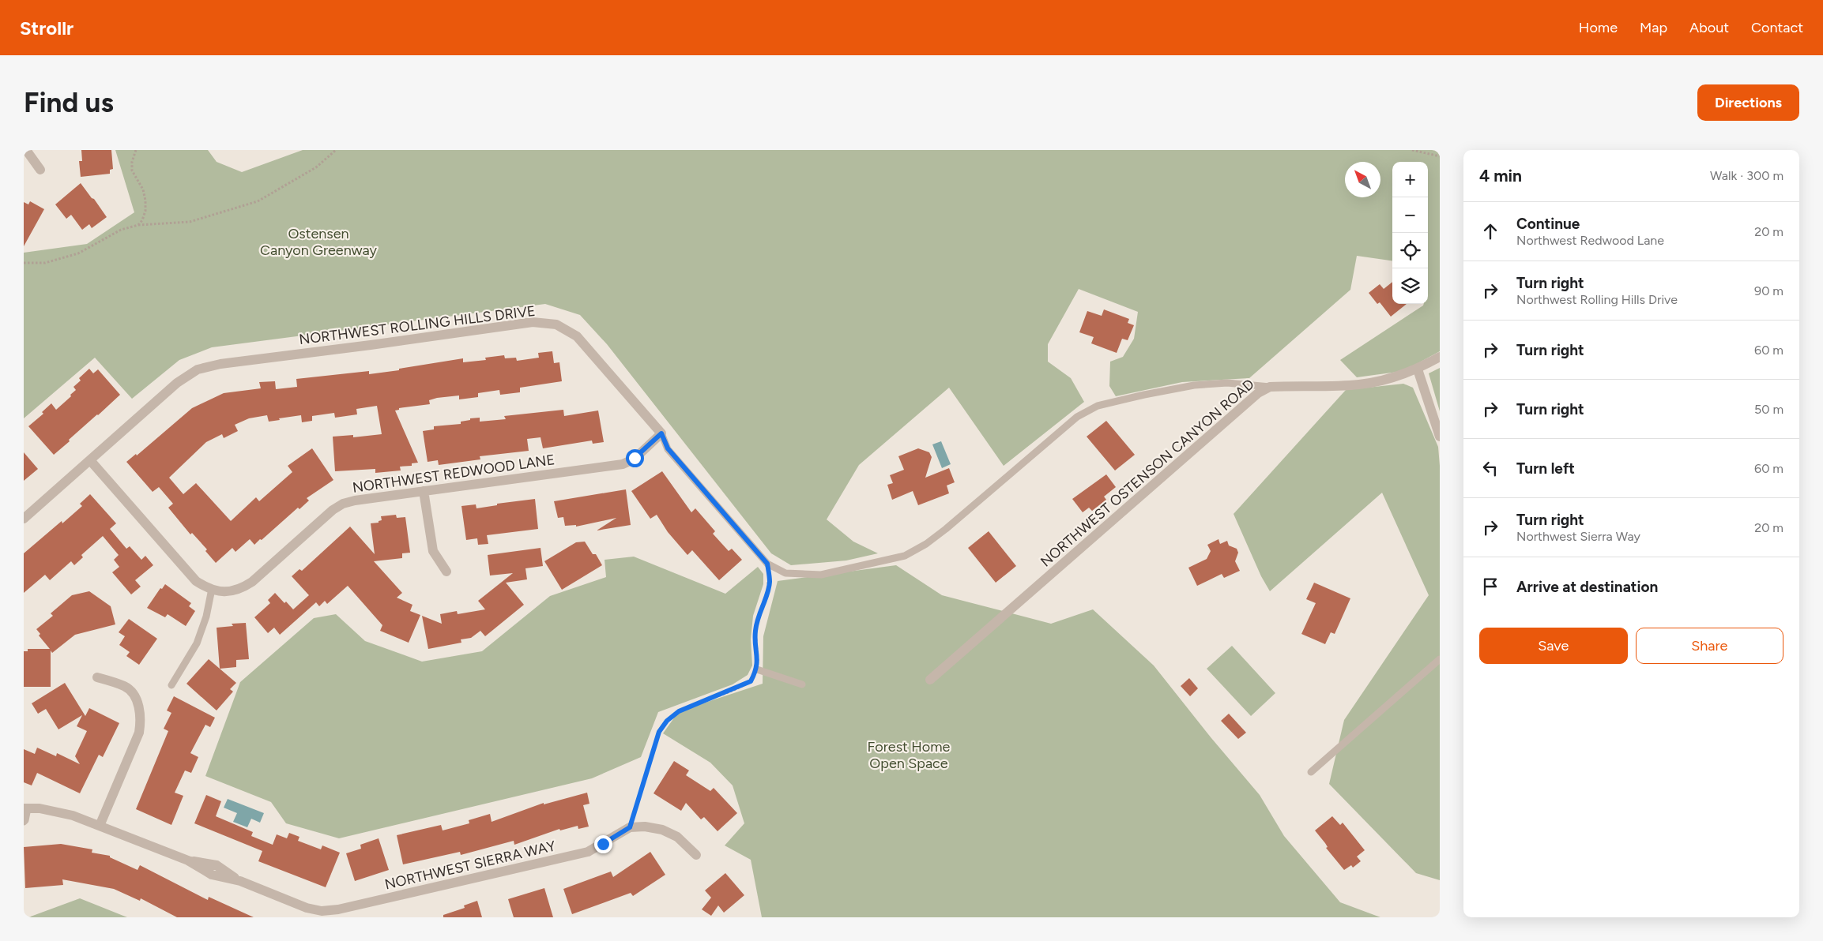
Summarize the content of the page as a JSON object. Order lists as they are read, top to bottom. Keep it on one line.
{"streets":{"street":["NORTHWEST ROLLING HILLS DRIVE","NORTHWEST OSTENSON CANYON ROAD","NORTHWEST REDWOOD LANE","NORTHWEST SIERRA WAY"]},"crossings":[["NORTHWEST ROLLING HILLS DRIVE","NORTHWEST OSTENSON CANYON ROAD"],["NORTHWEST ROLLING HILLS DRIVE","NORTHWEST REDWOOD LANE"]],"parks":["Ostensen Canyon Greenway","Forest Home Open Space"],"north":"top left","page":{"header":"Strollr","nav":["Home","Map","About","Contact"],"buttons":["Directions",["Save","Share"]],"title":"Find us","heading":["4 min","Walk · 300 m"],"map_buttons":["+","−"],"list":[["Continue","Northwest Redwood Lane","20 m"],["Turn right","Northwest Rolling Hills Drive","90 m"],["Turn right","60 m"],["Turn right","50 m"],["Turn left","60 m"],["Turn right","Northwest Sierra Way","20 m"],"Arrive at destination"]}}
